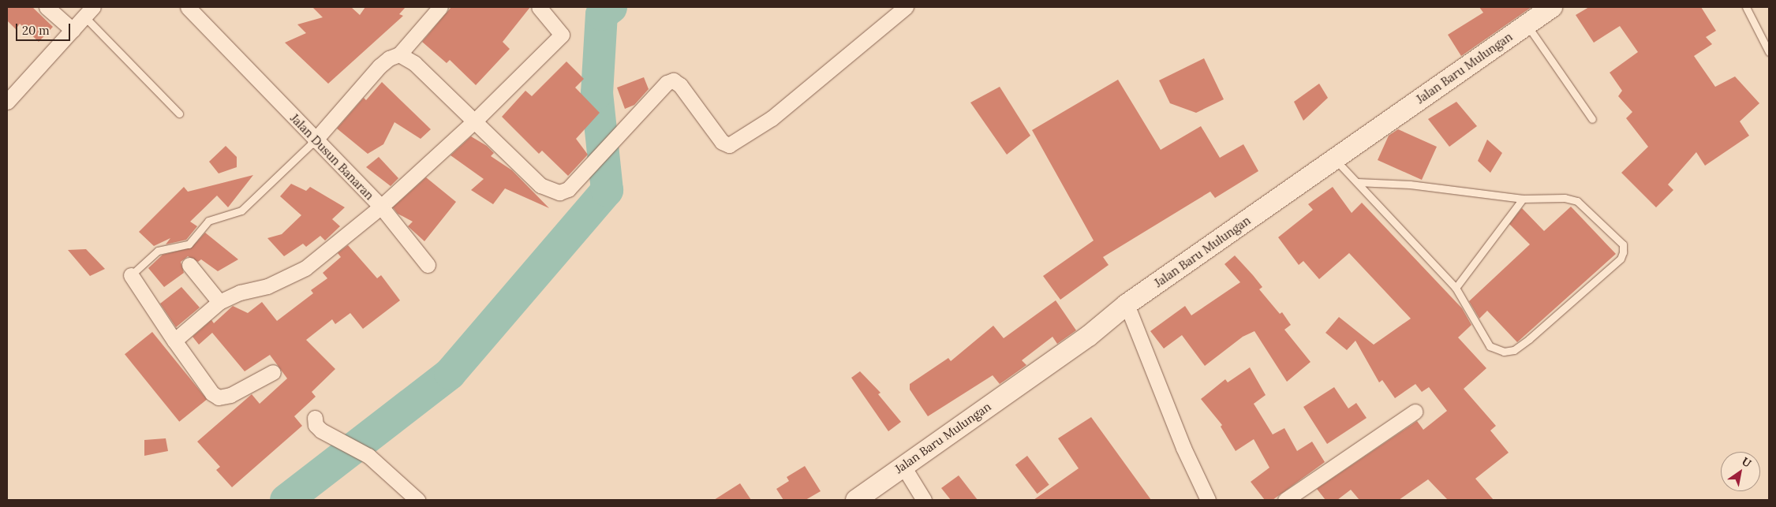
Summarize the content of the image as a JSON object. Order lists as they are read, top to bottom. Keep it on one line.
{"streets":{"main road":["Jalan Baru Mulungan"],"street":["Jalan Dusun Banaran"]},"scale_bar":"20 m","north":"top right"}
